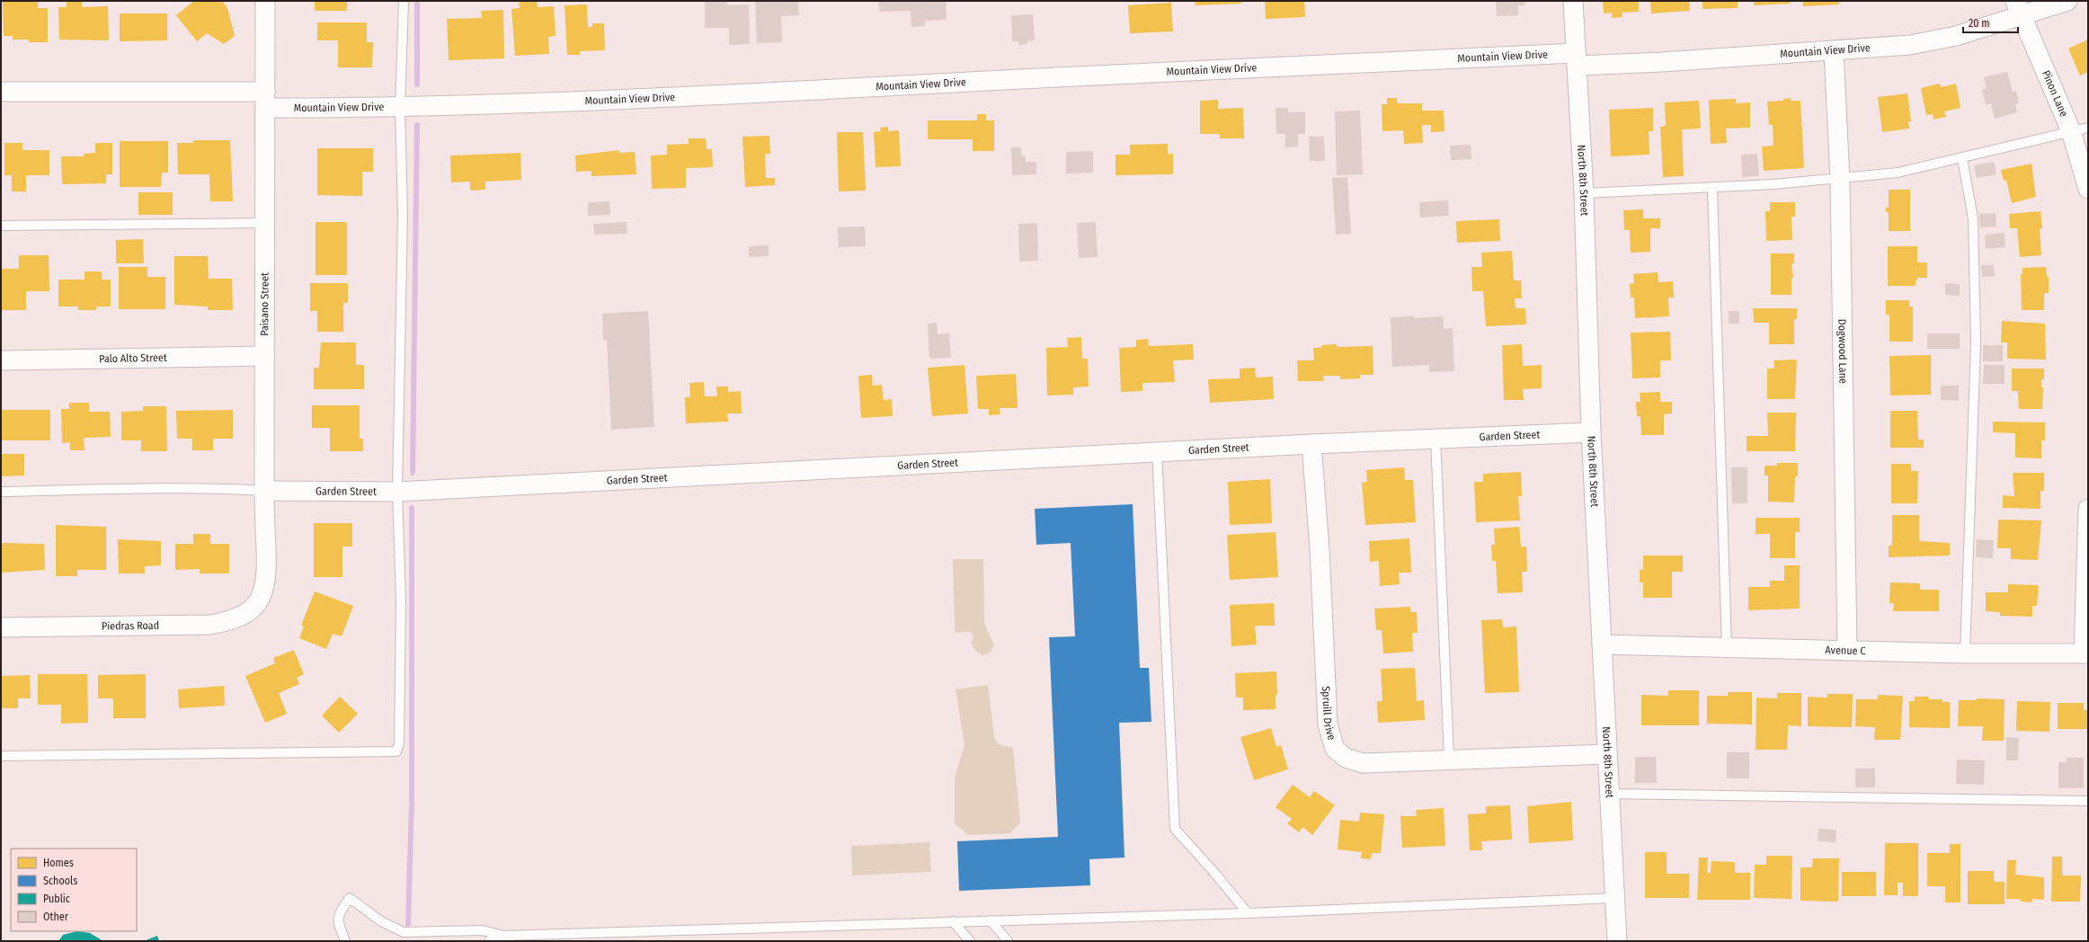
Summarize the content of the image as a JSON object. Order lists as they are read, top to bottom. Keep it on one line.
{"streets":{"street":["Mountain View Drive","Pinon Lane","North 8th Street","Paisano Street","Dogwood Lane","Palo Alto Street","Garden Street","Piedras Road","Avenue C","Spruill Drive"]},"crossings":[["Mountain View Drive","Pinon Lane"],["Mountain View Drive","North 8th Street"],["Mountain View Drive","Paisano Street"],["Mountain View Drive","Dogwood Lane"],["North 8th Street","Garden Street"],["North 8th Street","Avenue C"],["North 8th Street","Spruill Drive"],["Paisano Street","Palo Alto Street"],["Paisano Street","Garden Street"],["Paisano Street","Piedras Road"],["Dogwood Lane","Avenue C"],["Garden Street","Spruill Drive"]],"legend":["Homes","Schools","Public","Other"],"scale_bar":"20 m"}
